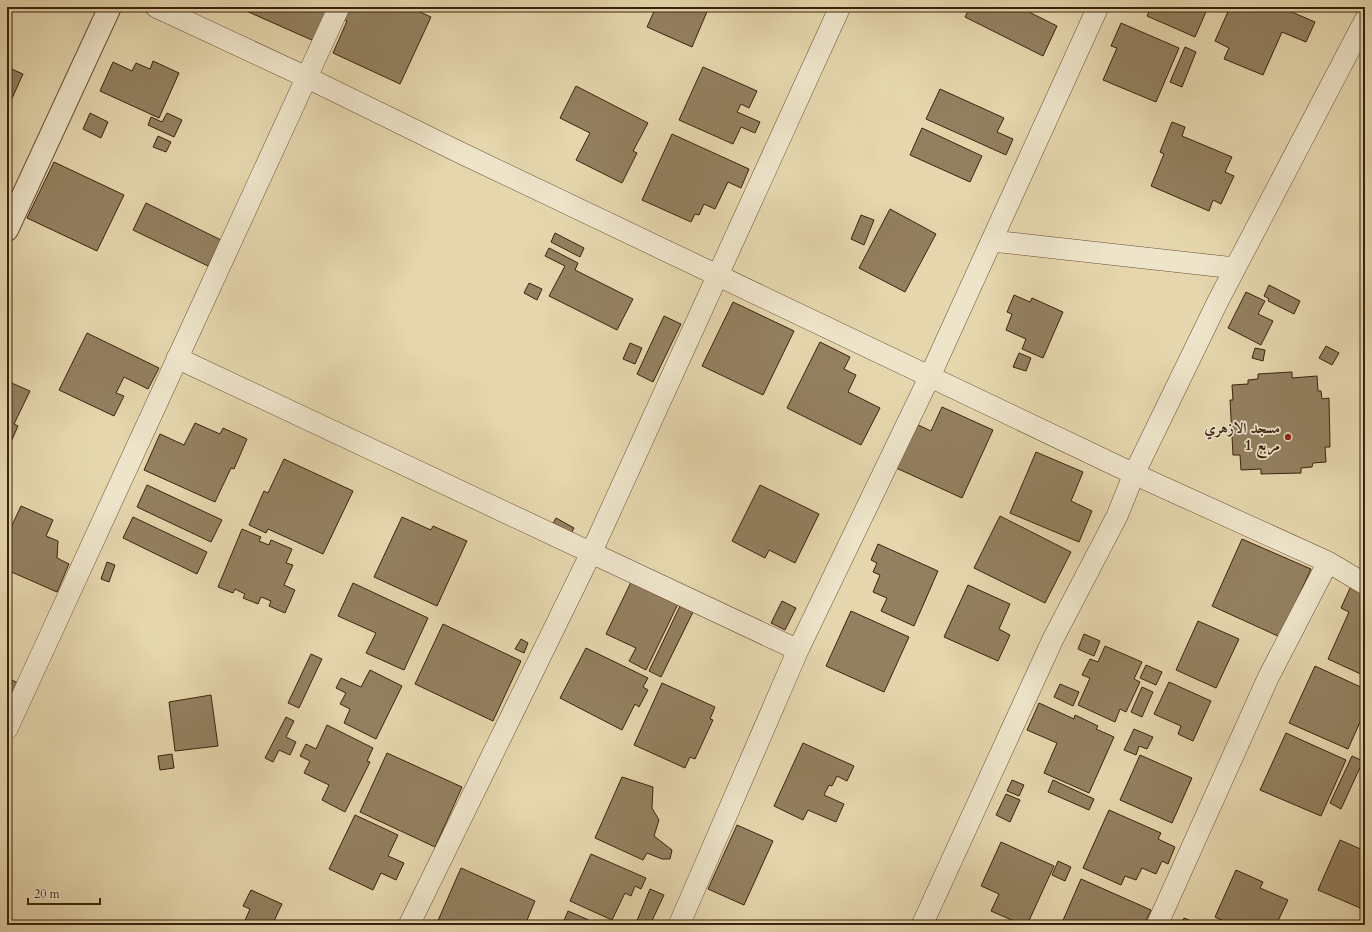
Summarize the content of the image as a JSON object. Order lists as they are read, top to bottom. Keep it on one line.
{"places":["مسجد الازهري مربع 1"],"scale_bar":"20 m"}
